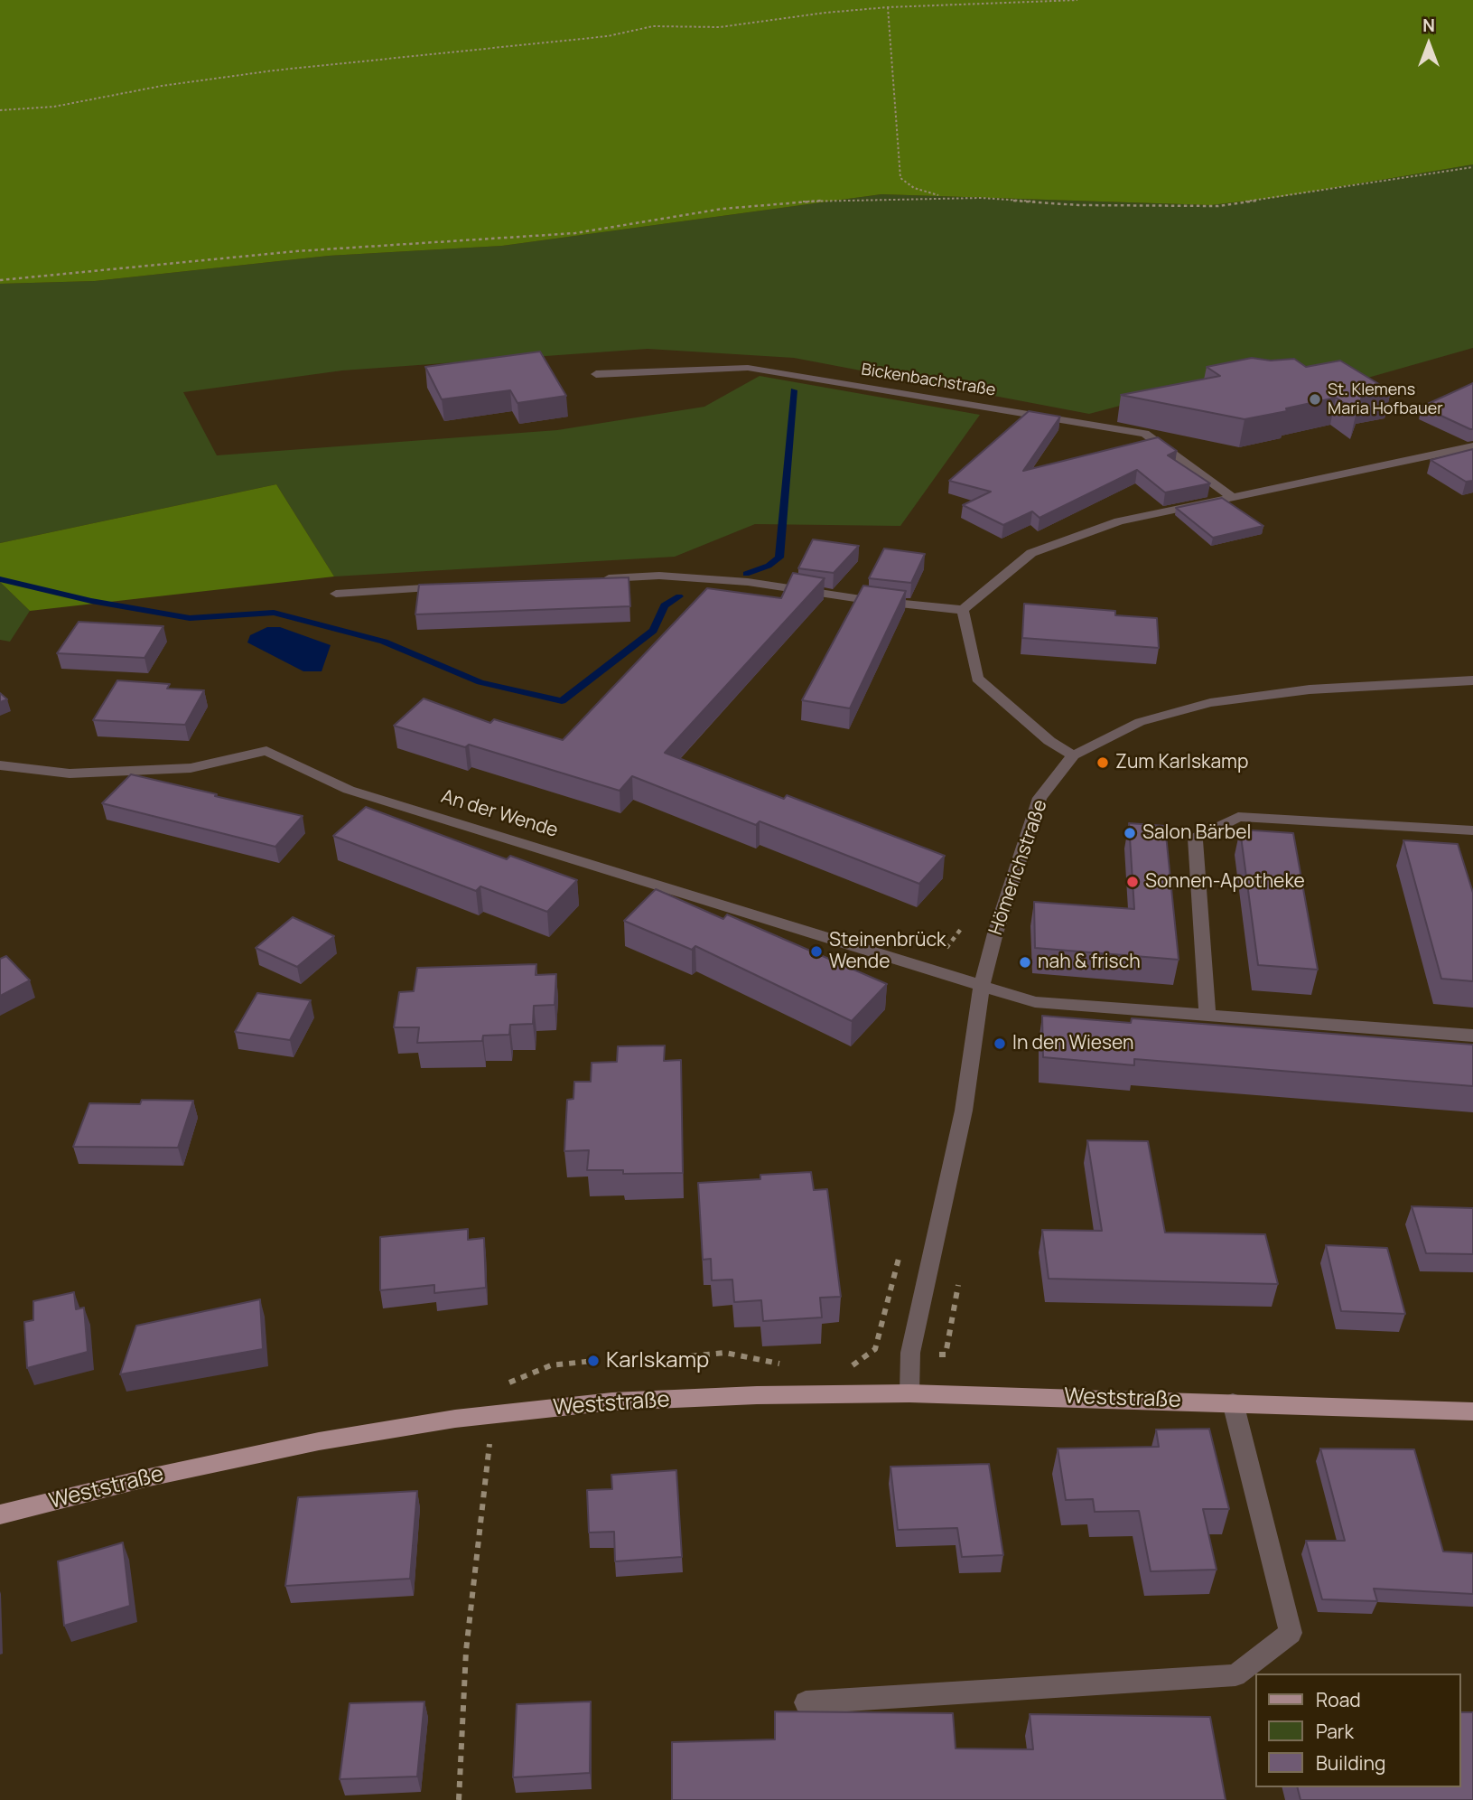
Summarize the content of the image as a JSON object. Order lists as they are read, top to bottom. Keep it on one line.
{"streets":{"main road":["Weststraße"],"street":["Bickenbachstraße","An der Wende","Hömerichstraße"]},"crossings":[["An der Wende","Hömerichstraße"],["Hömerichstraße","Weststraße"]],"places":["St. Klemens Maria Hofbauer","Zum Karlskamp","Salon Bärbel","Sonnen-Apotheke","Steinenbrück Wende","nah & frisch","In den Wiesen","Karlskamp"],"legend":["Road","Park","Building"],"north":"top"}
